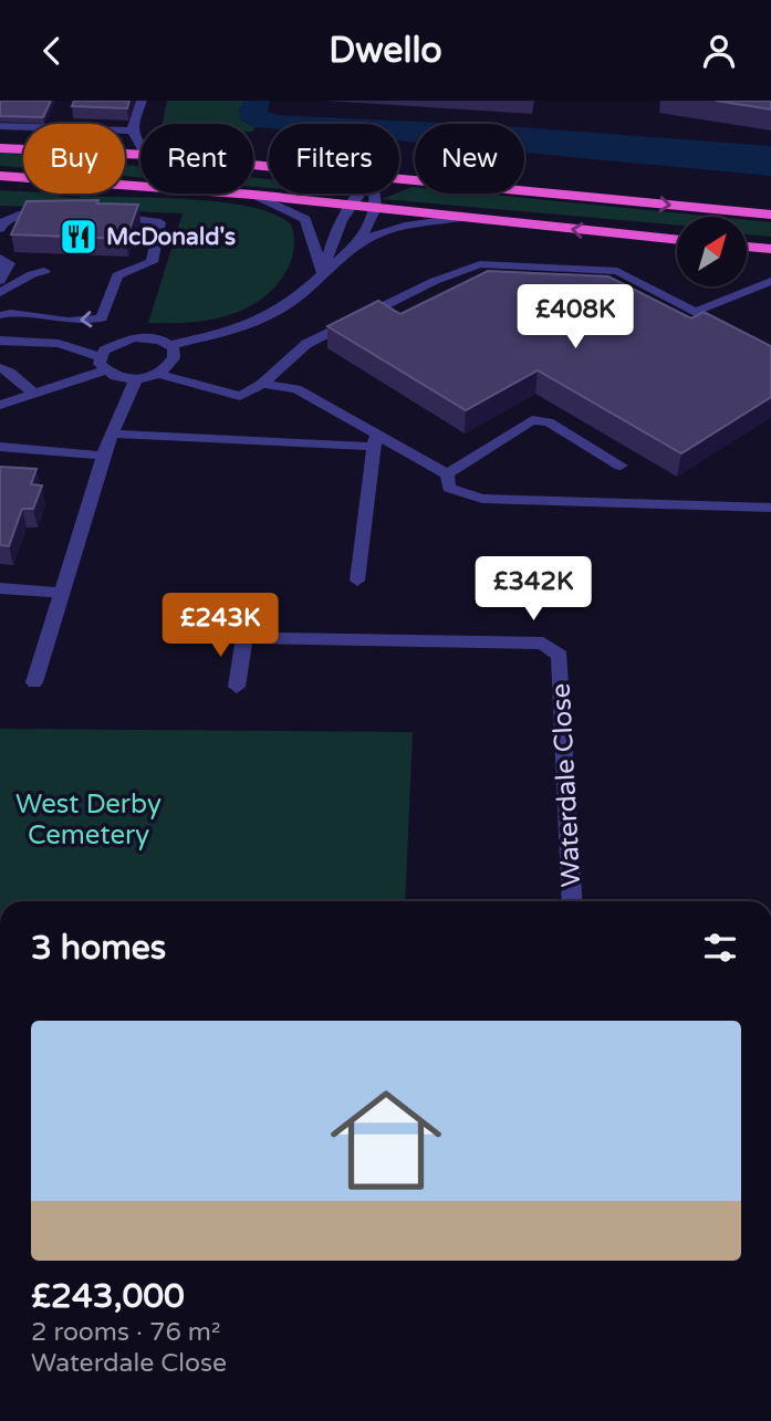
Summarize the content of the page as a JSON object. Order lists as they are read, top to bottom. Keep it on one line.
{"streets":{"street":["Waterdale Close"]},"parks":["West Derby Cemetery"],"places":{"restaurant":["McDonald's"]},"north":"top right","page":{"header":"Dwello","chip":["Buy","Rent","Filters","New"],"price":["£408K","£342K","£243K"],"heading":"3 homes","list":[{"name":"£243,000","note":"2 rooms · 76 m² · Waterdale Close"}]}}
